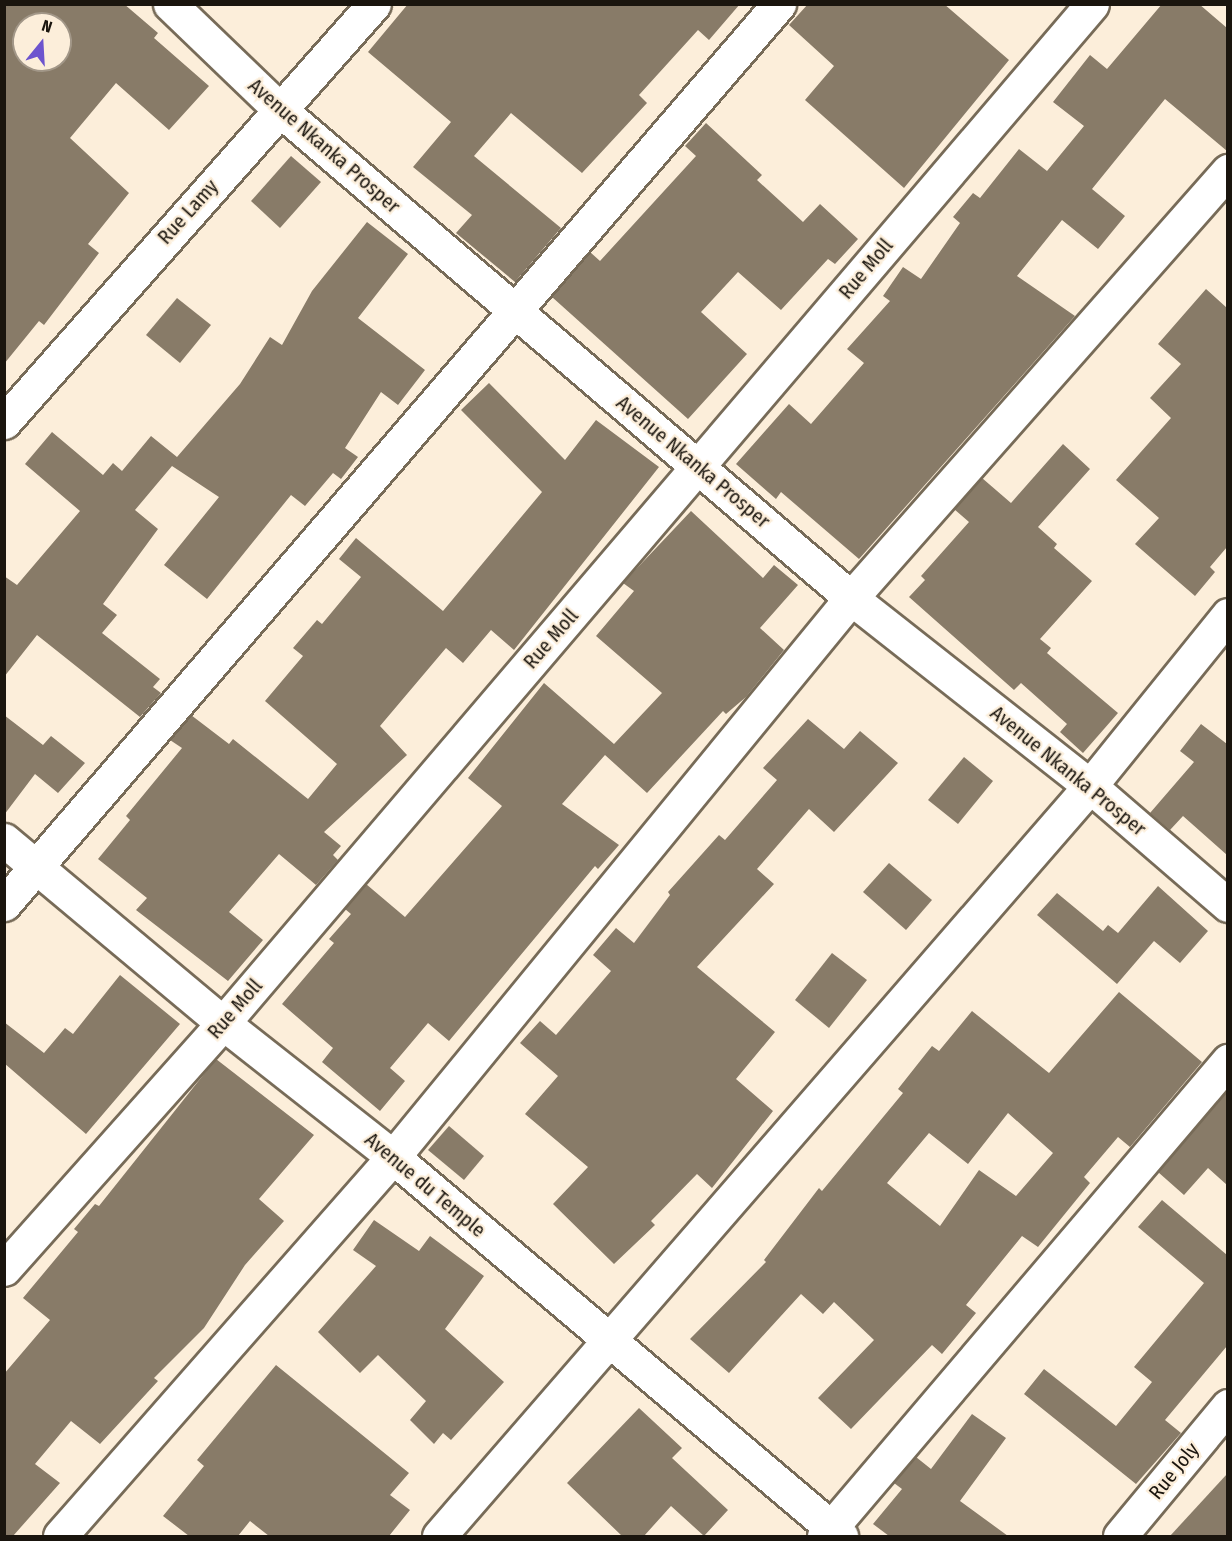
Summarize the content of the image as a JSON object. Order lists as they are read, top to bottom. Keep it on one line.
{"streets":{"street":["Avenue Nkanka Prosper","Rue Lamy","Rue Moll","Avenue du Temple","Rue Joly"]},"crossings":[["Avenue Nkanka Prosper","Rue Lamy"],["Avenue Nkanka Prosper","Rue Moll"],["Rue Moll","Avenue du Temple"]],"north":"top"}
